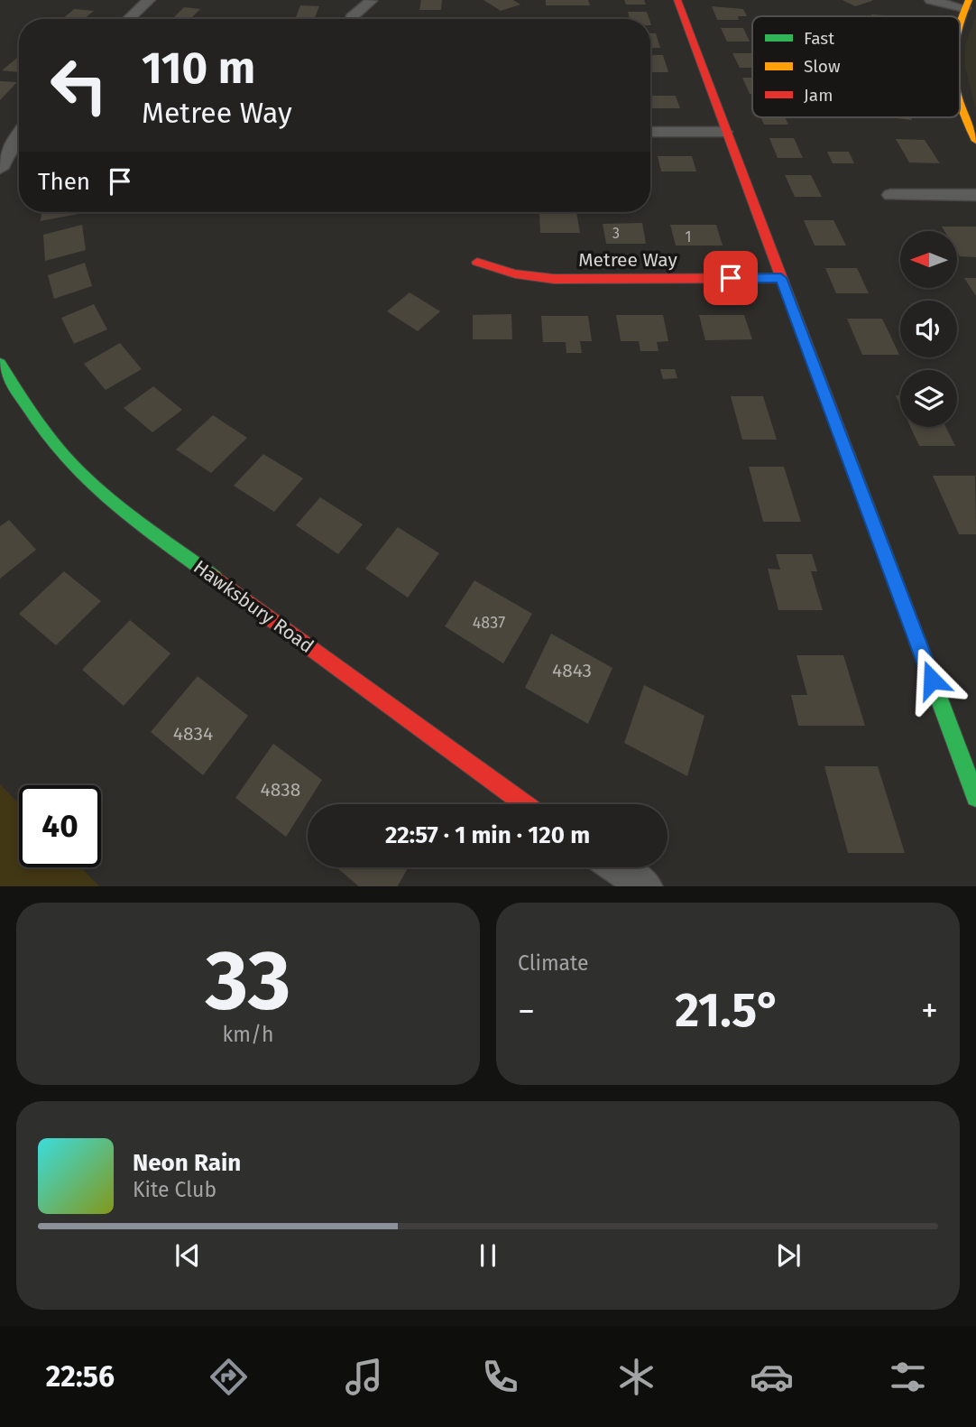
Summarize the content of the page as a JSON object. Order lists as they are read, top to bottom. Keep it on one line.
{"streets":{"street":["Metree Way","Hawksbury Road"]},"house_numbers":["3","1","4837","4843","4834","4838"],"legend":["Fast","Slow","Jam"],"north":"left","page":{"turn":["110 m","Metree Way"],"then":"Then","limit":"40","trip":"22:57 · 1 min · 120 m","tile":[["33","km/h"],"Climate"],"heat":["−","21.5°","+"],"song":["Neon Rain","Kite Club"],"tabs":"22:56"}}
